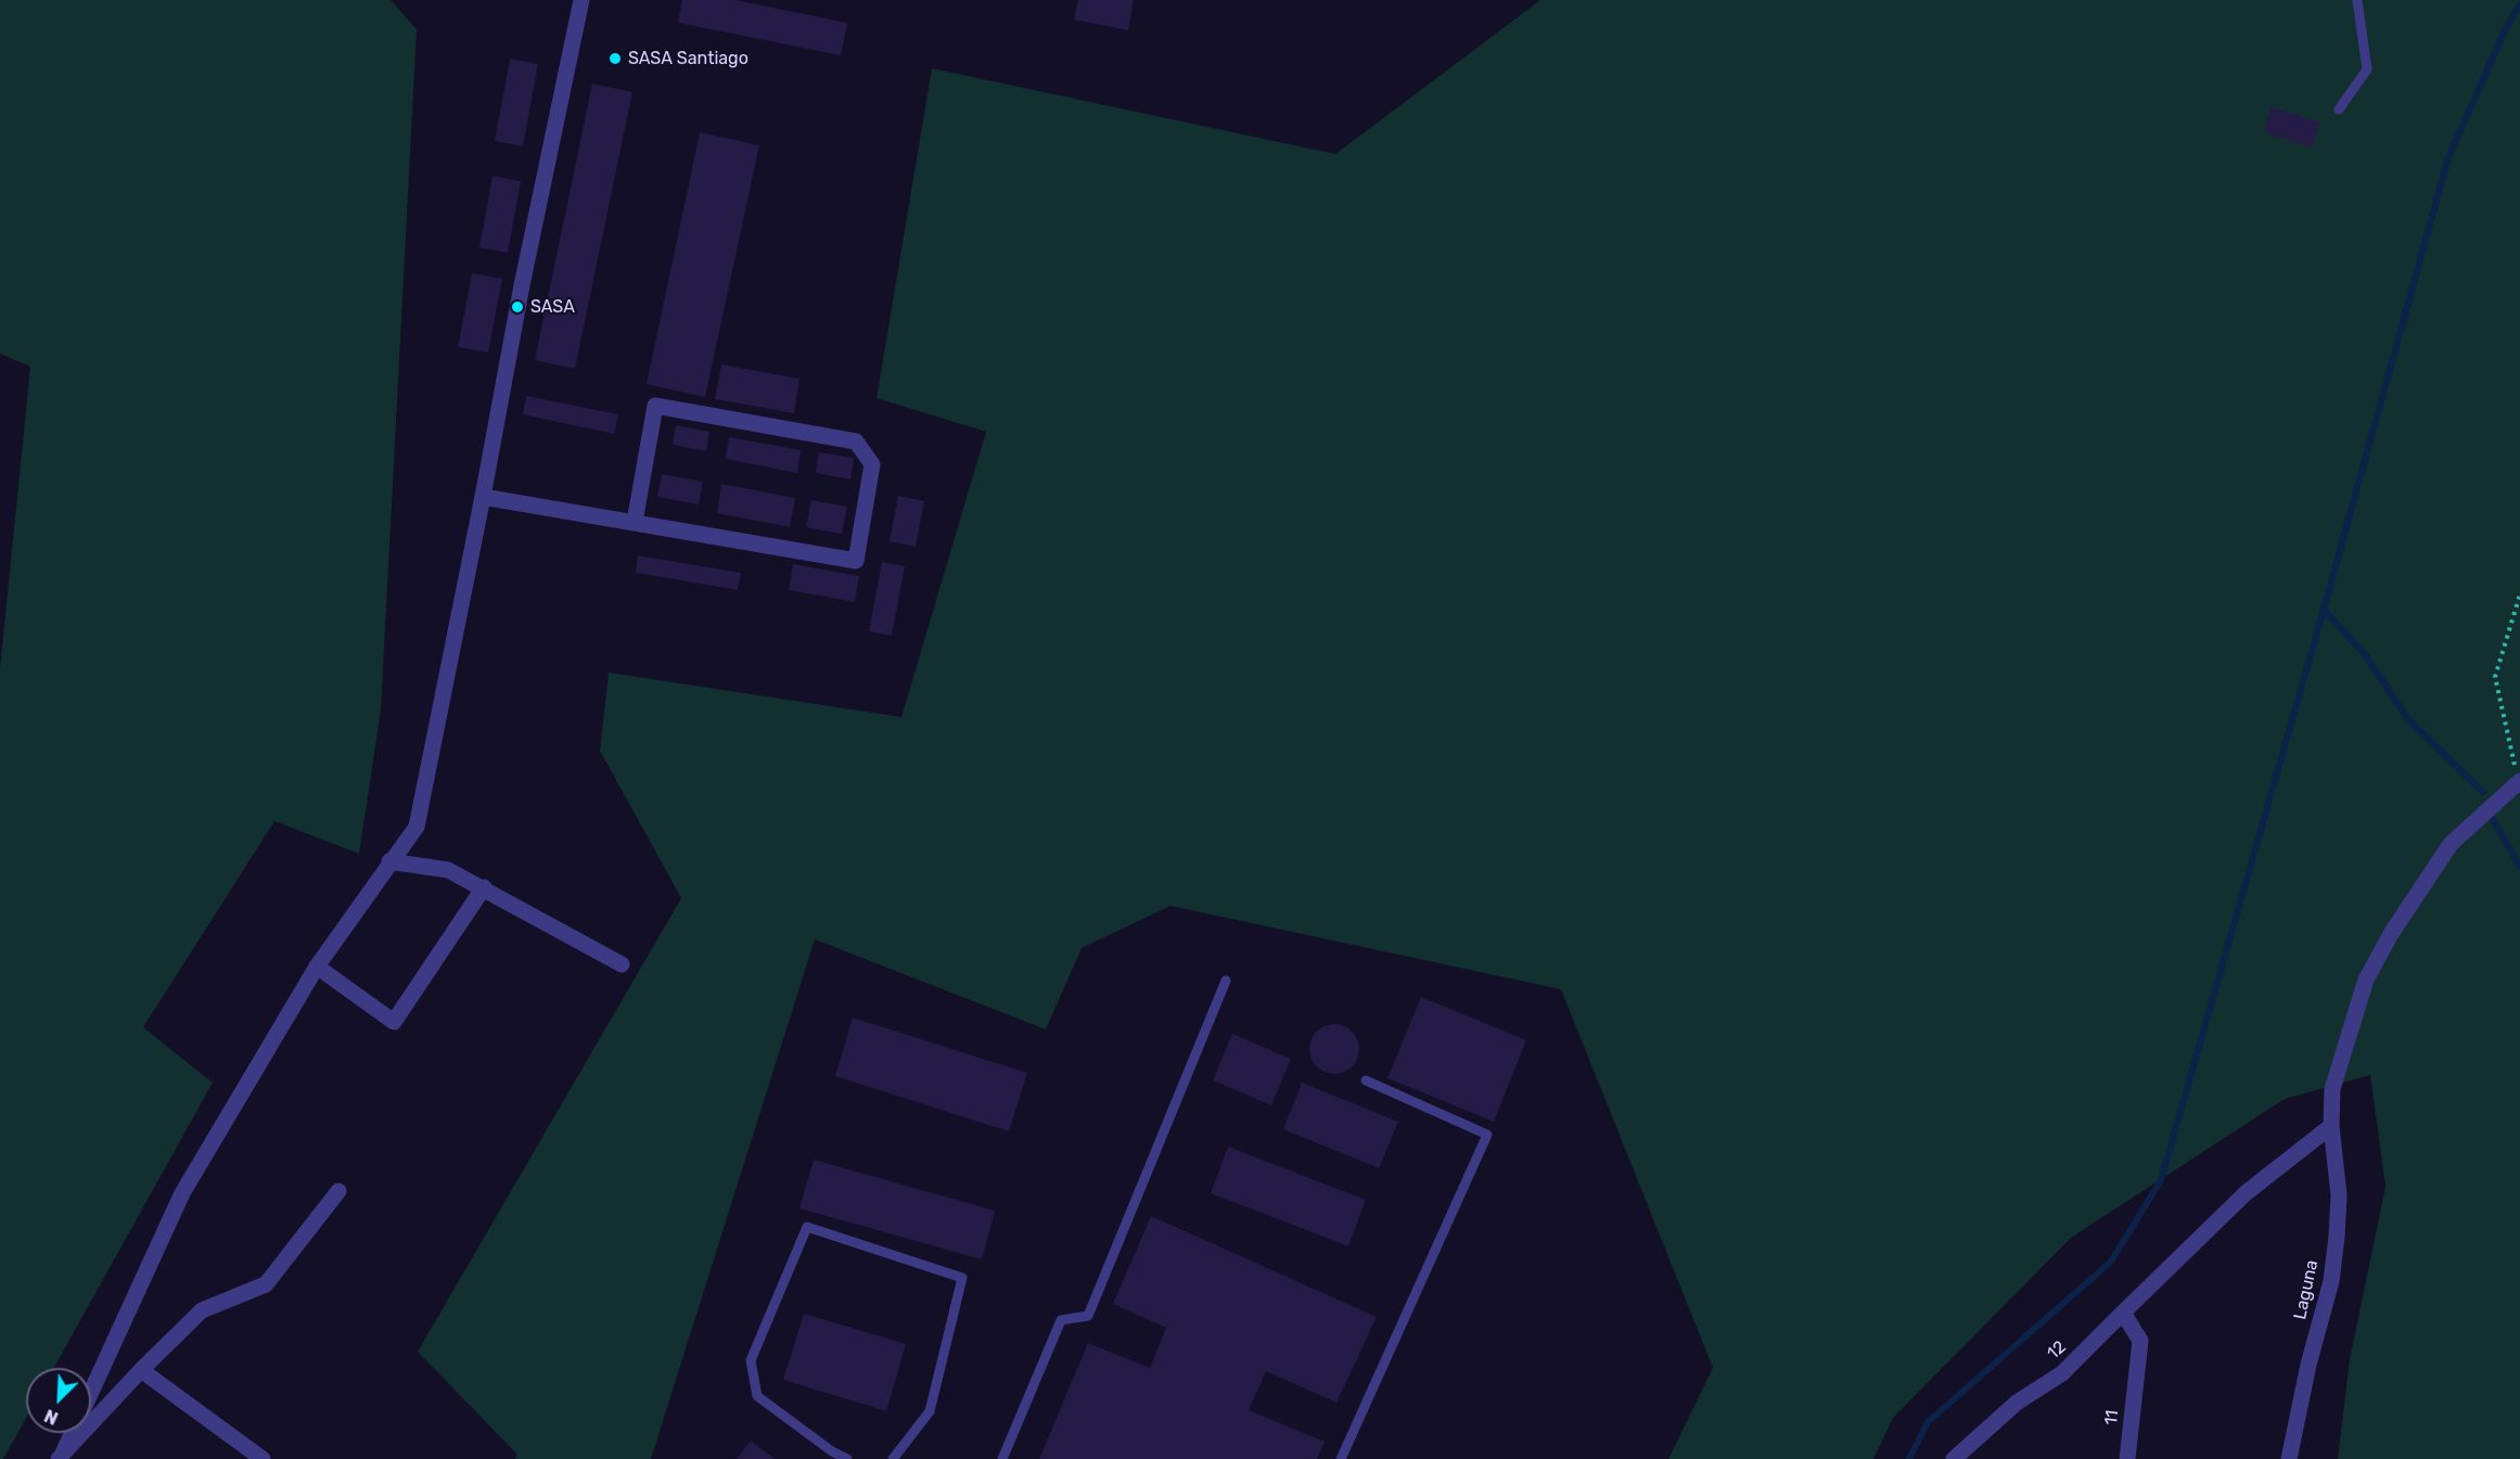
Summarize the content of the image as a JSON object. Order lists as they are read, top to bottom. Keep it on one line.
{"streets":{"street":["Laguna","12","11"]},"crossings":[["Laguna","12"],["12","11"]],"places":["SASA Santiago","SASA"],"north":"bottom left"}
